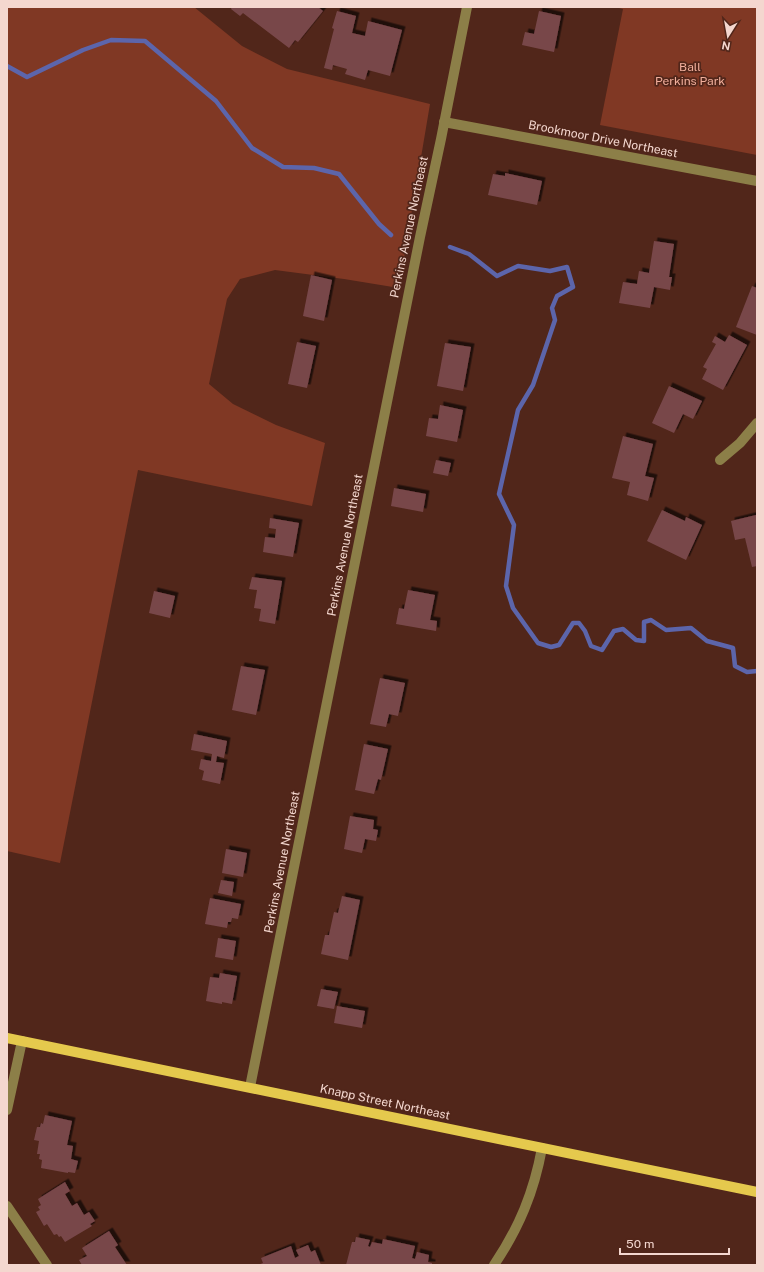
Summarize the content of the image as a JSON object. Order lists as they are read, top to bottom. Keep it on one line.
{"streets":{"main road":["Knapp Street Northeast"],"street":["Brookmoor Drive Northeast","Perkins Avenue Northeast"]},"crossings":[["Brookmoor Drive Northeast","Perkins Avenue Northeast"],["Perkins Avenue Northeast","Knapp Street Northeast"]],"parks":["Ball Perkins Park"],"scale_bar":"50 m","north":"bottom"}
